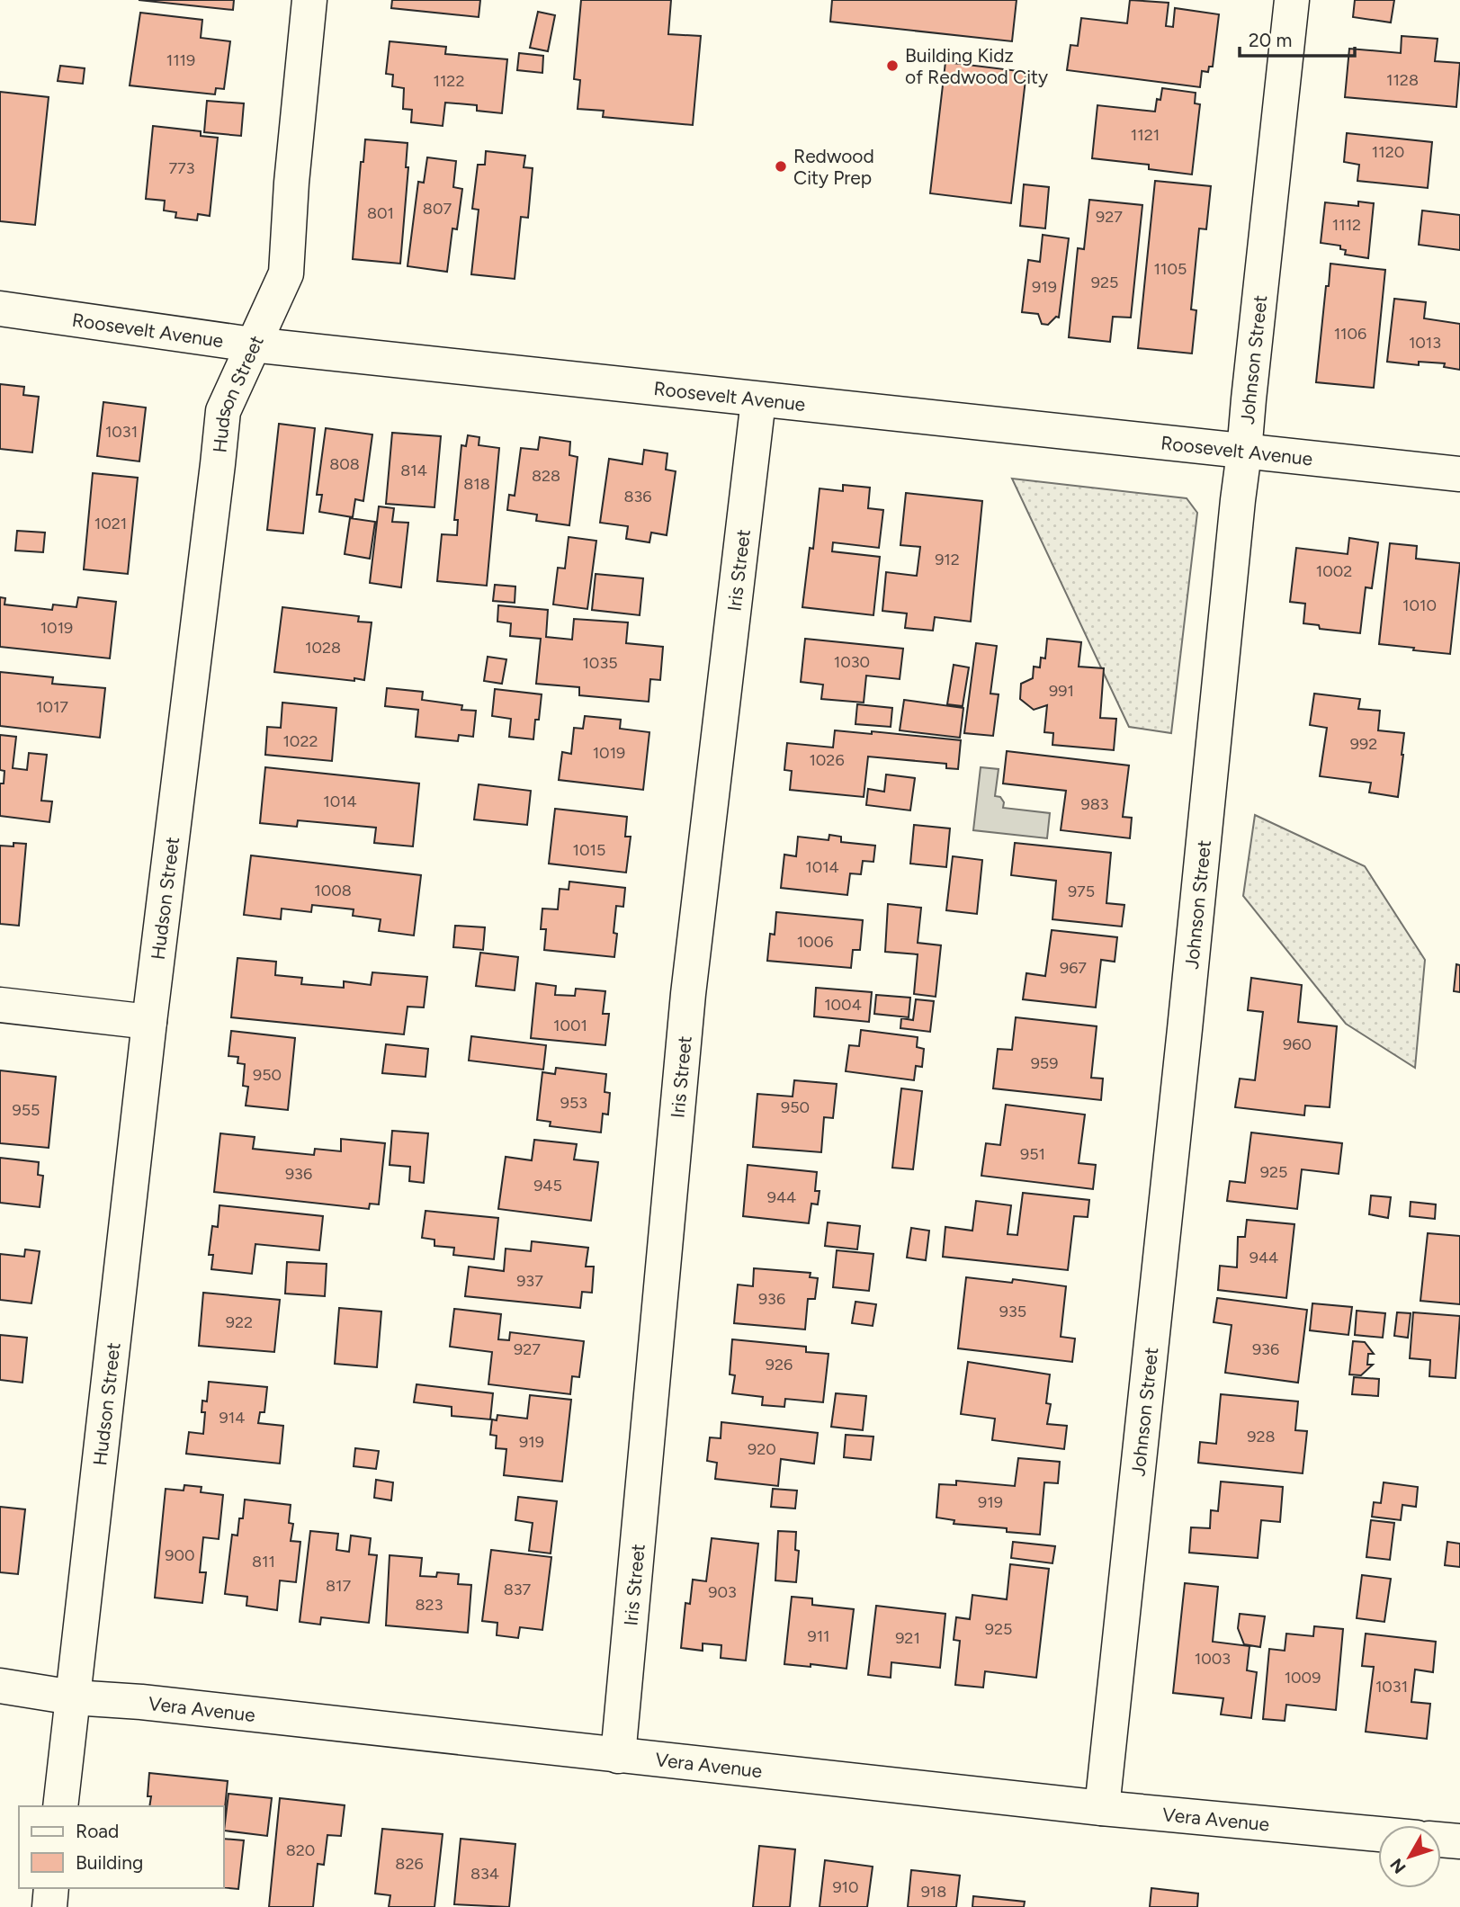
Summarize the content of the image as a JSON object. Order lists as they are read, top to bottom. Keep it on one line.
{"streets":{"street":["Roosevelt Avenue","Johnson Street","Hudson Street","Iris Street","Vera Avenue"]},"crossings":[["Roosevelt Avenue","Johnson Street"],["Roosevelt Avenue","Hudson Street"],["Roosevelt Avenue","Iris Street"],["Johnson Street","Vera Avenue"],["Hudson Street","Vera Avenue"],["Iris Street","Vera Avenue"]],"places":["Building Kidz of Redwood City","Redwood City Prep"],"house_numbers":["1119","1128","1122","1121","1120","773","807","801","927","1112","1105","925","919","1106","1013","1031","808","814","828","818","836","1021","912","1002","1010","1019","1028","1030","1035","991","1017","1022","992","1019","1026","1014","983","1015","1014","1008","975","1006","967","1004","1001","960","959","950","953","950","955","951","925","936","945","944","944","937","936","935","922","927","936","926","914","928","919","920","919","900","811","817","837","903","823","925","911","921","1003","1009","1031","820","826","834","910","918"],"legend":["Road","Building"],"scale_bar":"20 m","north":"bottom left"}
